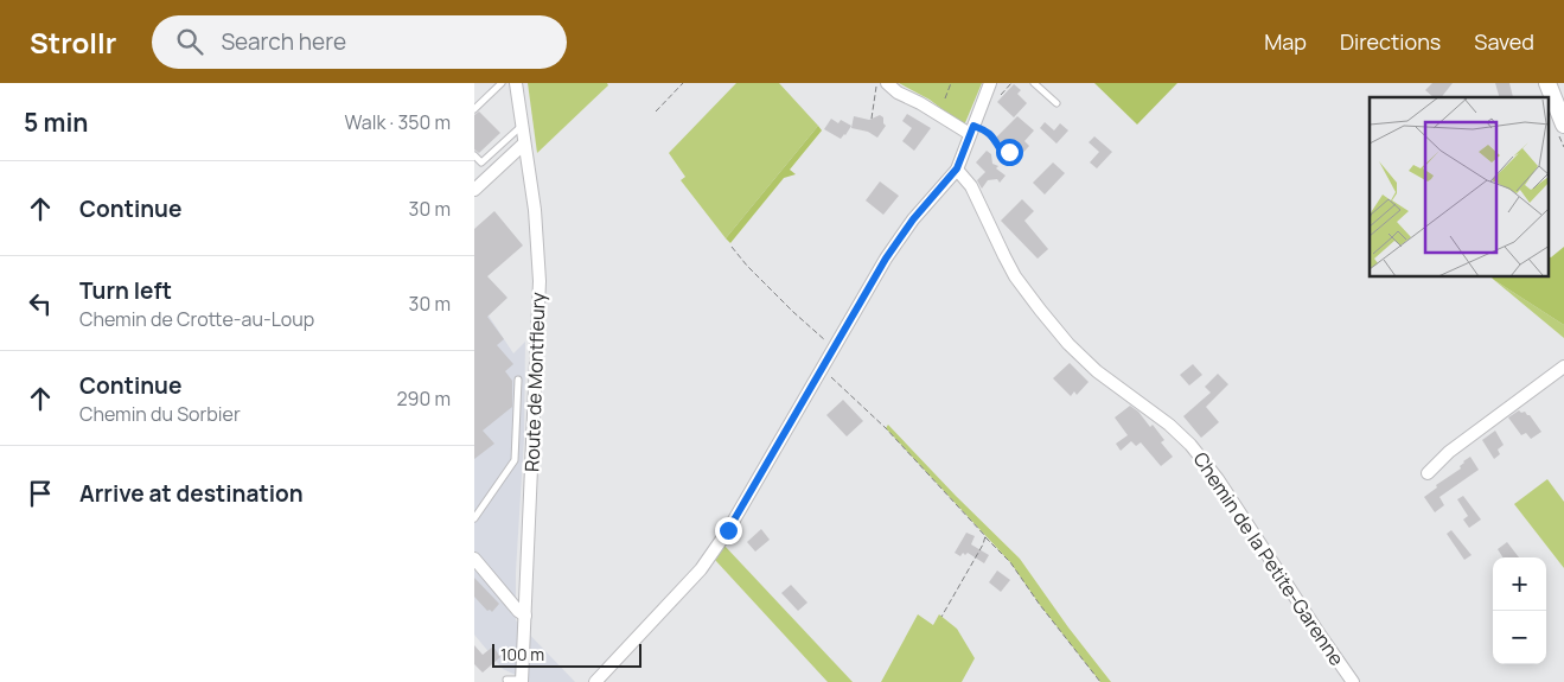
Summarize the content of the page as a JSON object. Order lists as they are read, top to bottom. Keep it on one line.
{"streets":{"street":["Route de Montfleury","Chemin de la Petite-Garenne"]},"scale_bar":"100 m","page":{"header":"Strollr","search":"Search here","nav":["Map","Directions","Saved"],"heading":["5 min","Walk · 350 m"],"list":[["Continue","30 m"],["Turn left","Chemin de Crotte-au-Loup","30 m"],["Continue","Chemin du Sorbier","290 m"],"Arrive at destination"],"map_buttons":["+","−"],"scale":"100 m"}}
